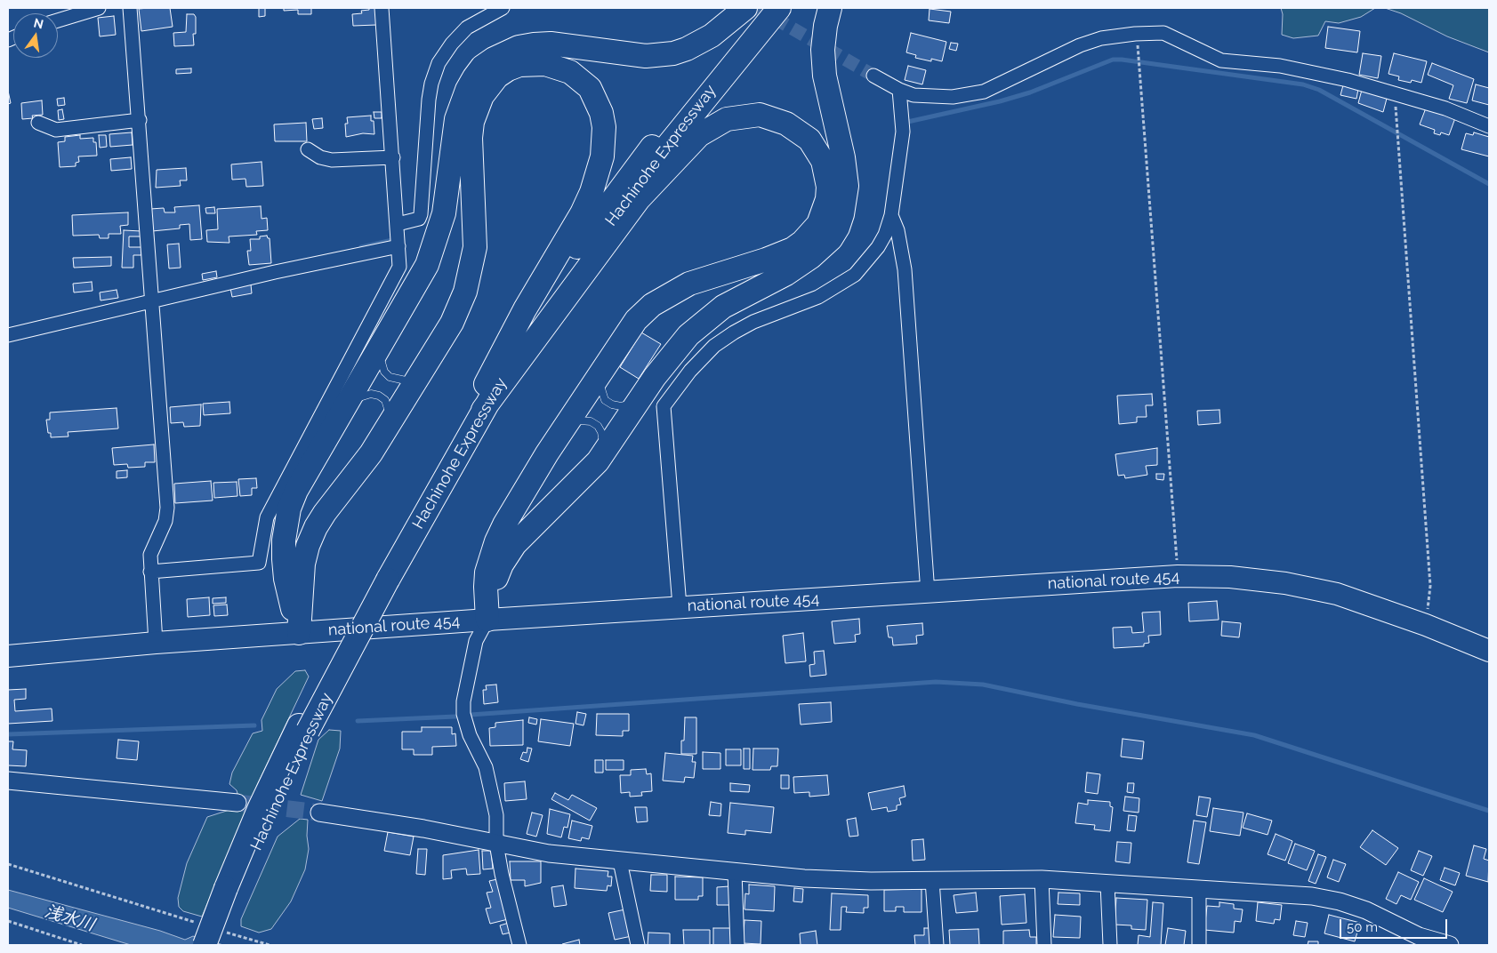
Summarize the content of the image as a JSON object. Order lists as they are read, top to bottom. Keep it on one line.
{"streets":{"highway":["Hachinohe Expressway","national route 454"]},"water":["浅水川"],"scale_bar":"50 m","north":"top"}
